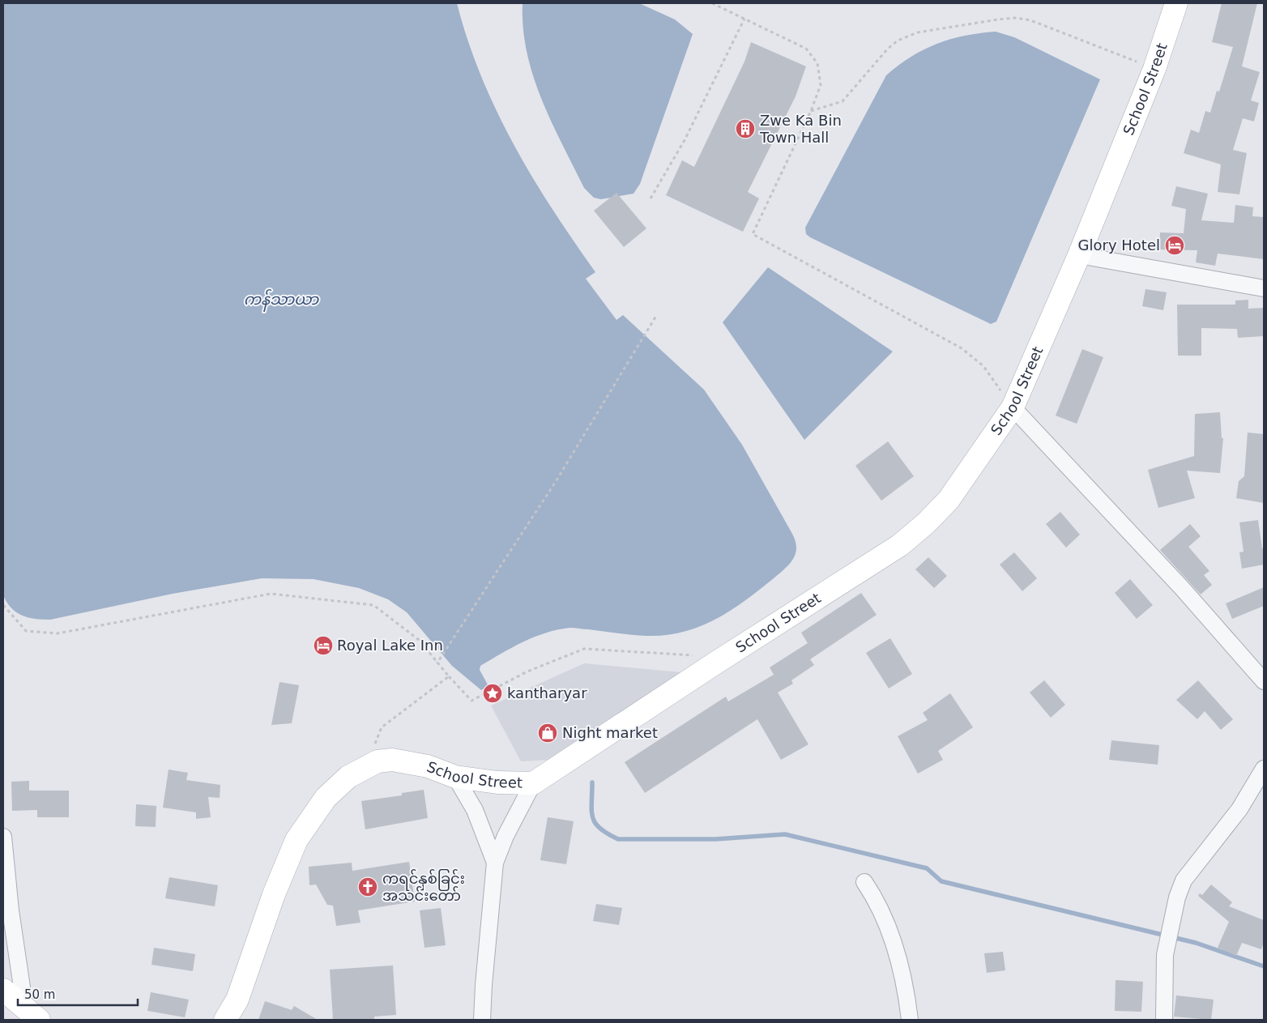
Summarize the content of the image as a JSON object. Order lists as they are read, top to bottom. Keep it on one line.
{"streets":{"street":["School Street"]},"water":["ကန်သာယာ"],"places":{"building":["Zwe Ka Bin Town Hall"],"hotel":["Glory Hotel","Royal Lake Inn"],"place":["kantharyar"],"shop":["Night market"],"church":["ကရင်နှစ်ခြင်း အသင်းတော်"]},"scale_bar":"50 m"}
